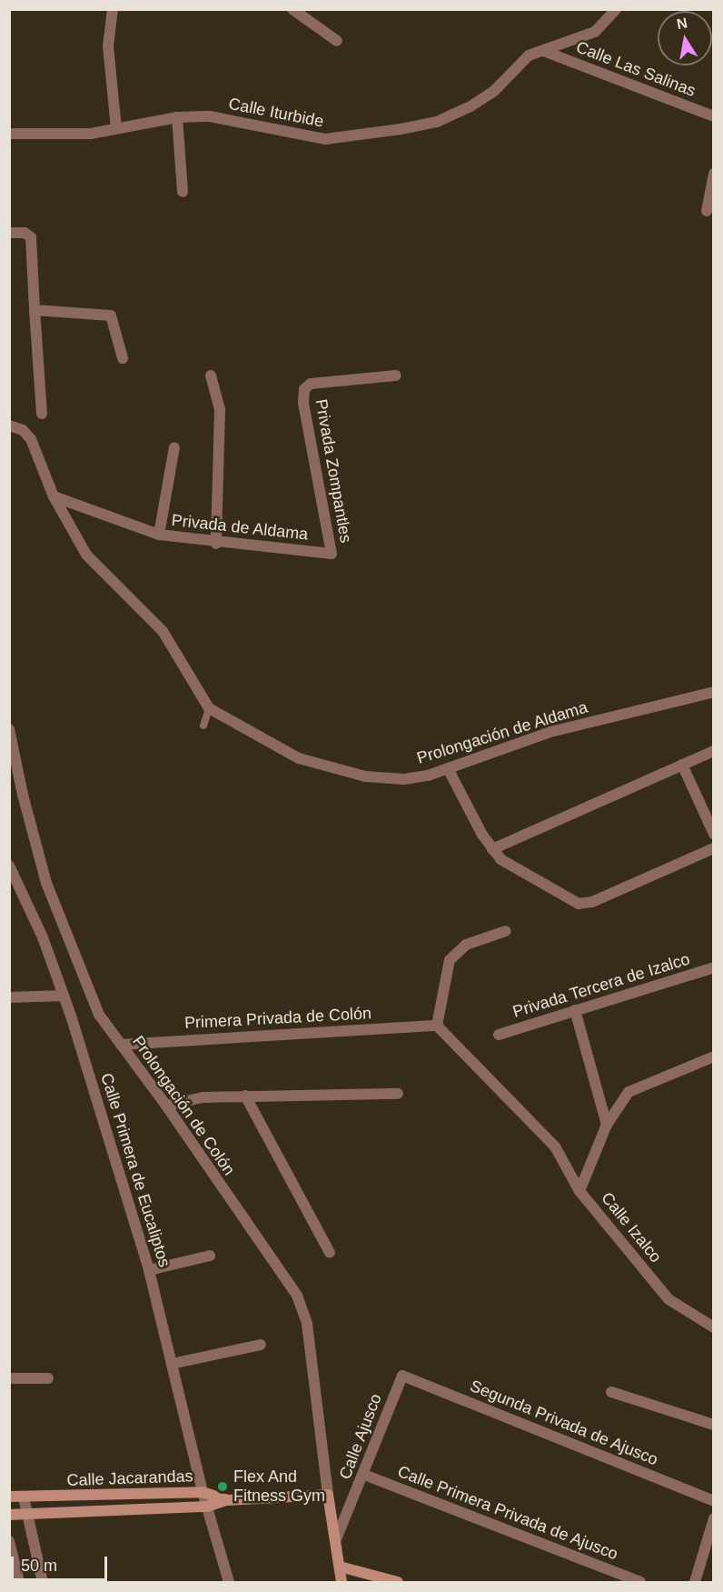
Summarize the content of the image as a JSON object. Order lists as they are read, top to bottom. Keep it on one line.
{"streets":{"main road":["Calle Ajusco","Calle Jacarandas"],"street":["Calle Las Salinas","Calle Iturbide","Privada Zompantles","Privada de Aldama","Prolongación de Aldama","Privada Tercera de Izalco","Primera Privada de Colón","Prolongación de Colón","Calle Primera de Eucaliptos","Calle Izalco","Segunda Privada de Ajusco","Calle Primera Privada de Ajusco"]},"crossings":[["Calle Las Salinas","Calle Iturbide"],["Privada Zompantles","Privada de Aldama"],["Primera Privada de Colón","Prolongación de Colón"],["Prolongación de Colón","Calle Ajusco"],["Calle Primera de Eucaliptos","Calle Jacarandas"],["Segunda Privada de Ajusco","Calle Ajusco"],["Calle Ajusco","Calle Primera Privada de Ajusco"]],"places":["Flex And Fitness Gym"],"scale_bar":"50 m","north":"top"}
